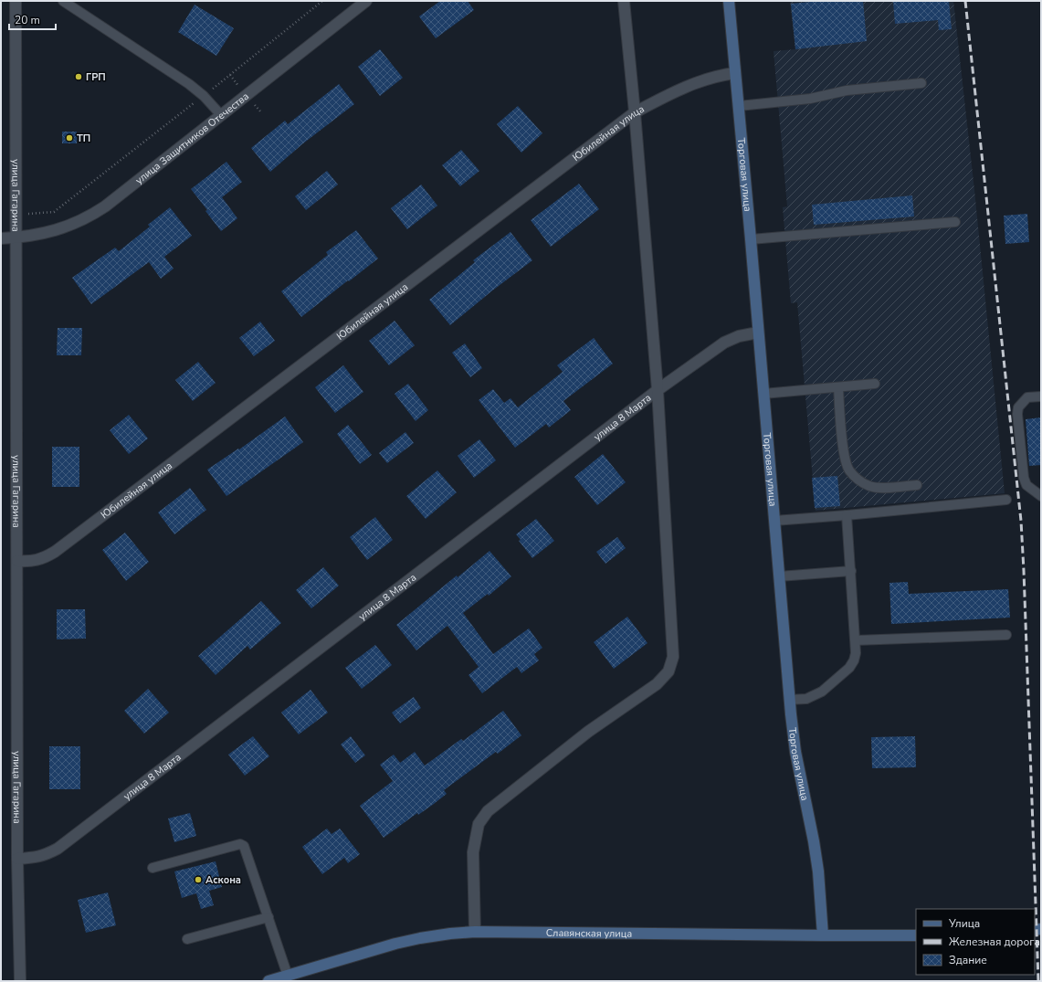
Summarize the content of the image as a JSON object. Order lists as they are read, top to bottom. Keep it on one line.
{"streets":{"street":["Юбилейная улица","улица Защитников Отечества","Торговая улица","улица Гагарина","улица 8 Марта","Славянская улица"]},"crossings":[["Юбилейная улица","Торговая улица"],["Юбилейная улица","улица Гагарина"],["улица Защитников Отечества","улица Гагарина"],["Торговая улица","улица 8 Марта"],["Торговая улица","Славянская улица"],["улица Гагарина","улица 8 Марта"]],"places":["ГРП","ТП","Аскона"],"legend":["Улица","Железная дорога","Здание"],"scale_bar":"20 m"}
